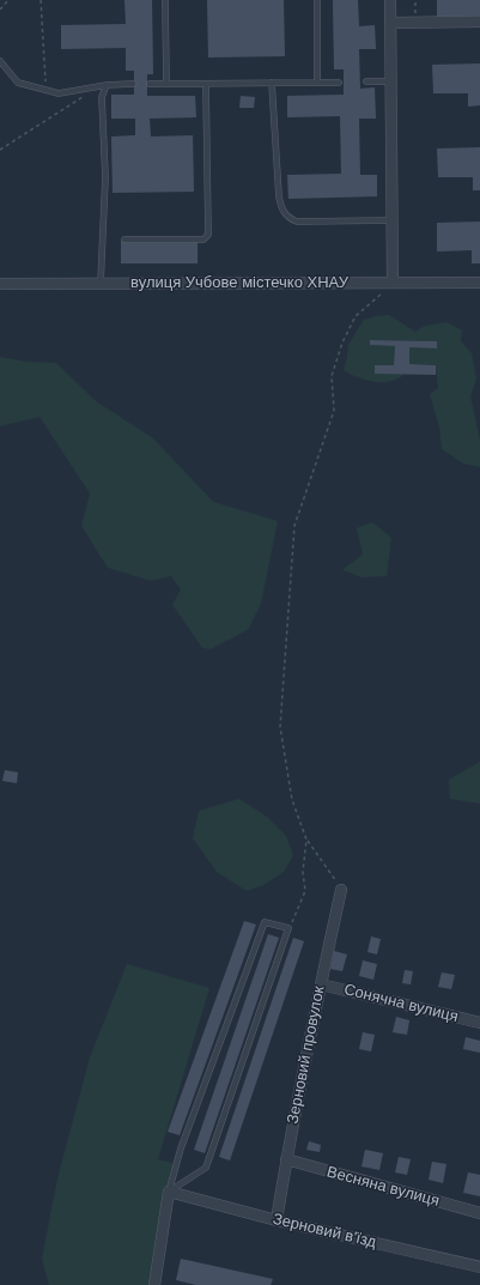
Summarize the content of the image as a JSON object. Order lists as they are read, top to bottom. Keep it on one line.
{"streets":{"street":["вулиця Учбове містечко ХНАУ","Сонячна вулиця","Зерновий провулок","Весняна вулиця","Зерновий в'їзд"]},"crossings":[["Сонячна вулиця","Зерновий провулок"],["Зерновий провулок","Весняна вулиця"],["Зерновий провулок","Зерновий в'їзд"]]}
